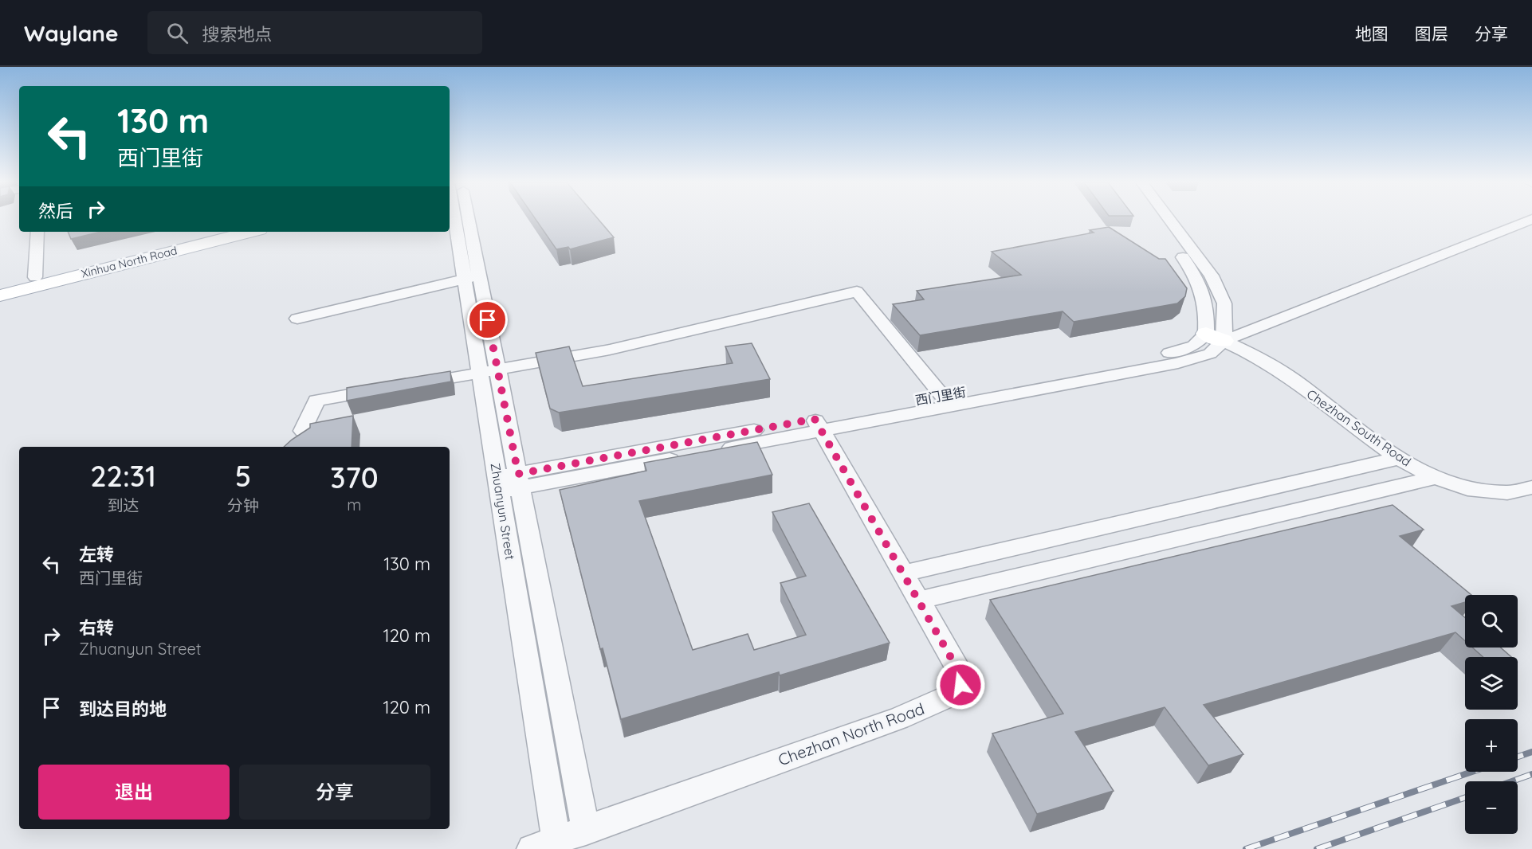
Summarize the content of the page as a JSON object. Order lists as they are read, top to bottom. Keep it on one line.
{"streets":{"main road":["Xinhua North Road"],"street":["西门里街","Chezhan South Road","Zhuanyun Street","Chezhan North Road"]},"crossings":[["西门里街","Chezhan South Road"],["西门里街","Chezhan North Road"],["Zhuanyun Street","Chezhan North Road"]],"page":{"header":"Waylane","search":"搜索地点","nav":["地图","图层","分享"],"turn":["130 m","西门里街"],"then":"然后","eta":["22:31","到达","5","分钟","370","m"],"list":[{"name":"左转","note":"西门里街","value":"130 m"},{"name":"右转","note":"Zhuanyun Street","value":"120 m"},{"name":"到达目的地","value":"120 m"}],"map_buttons":["+","−"],"buttons":["退出","分享"]}}
